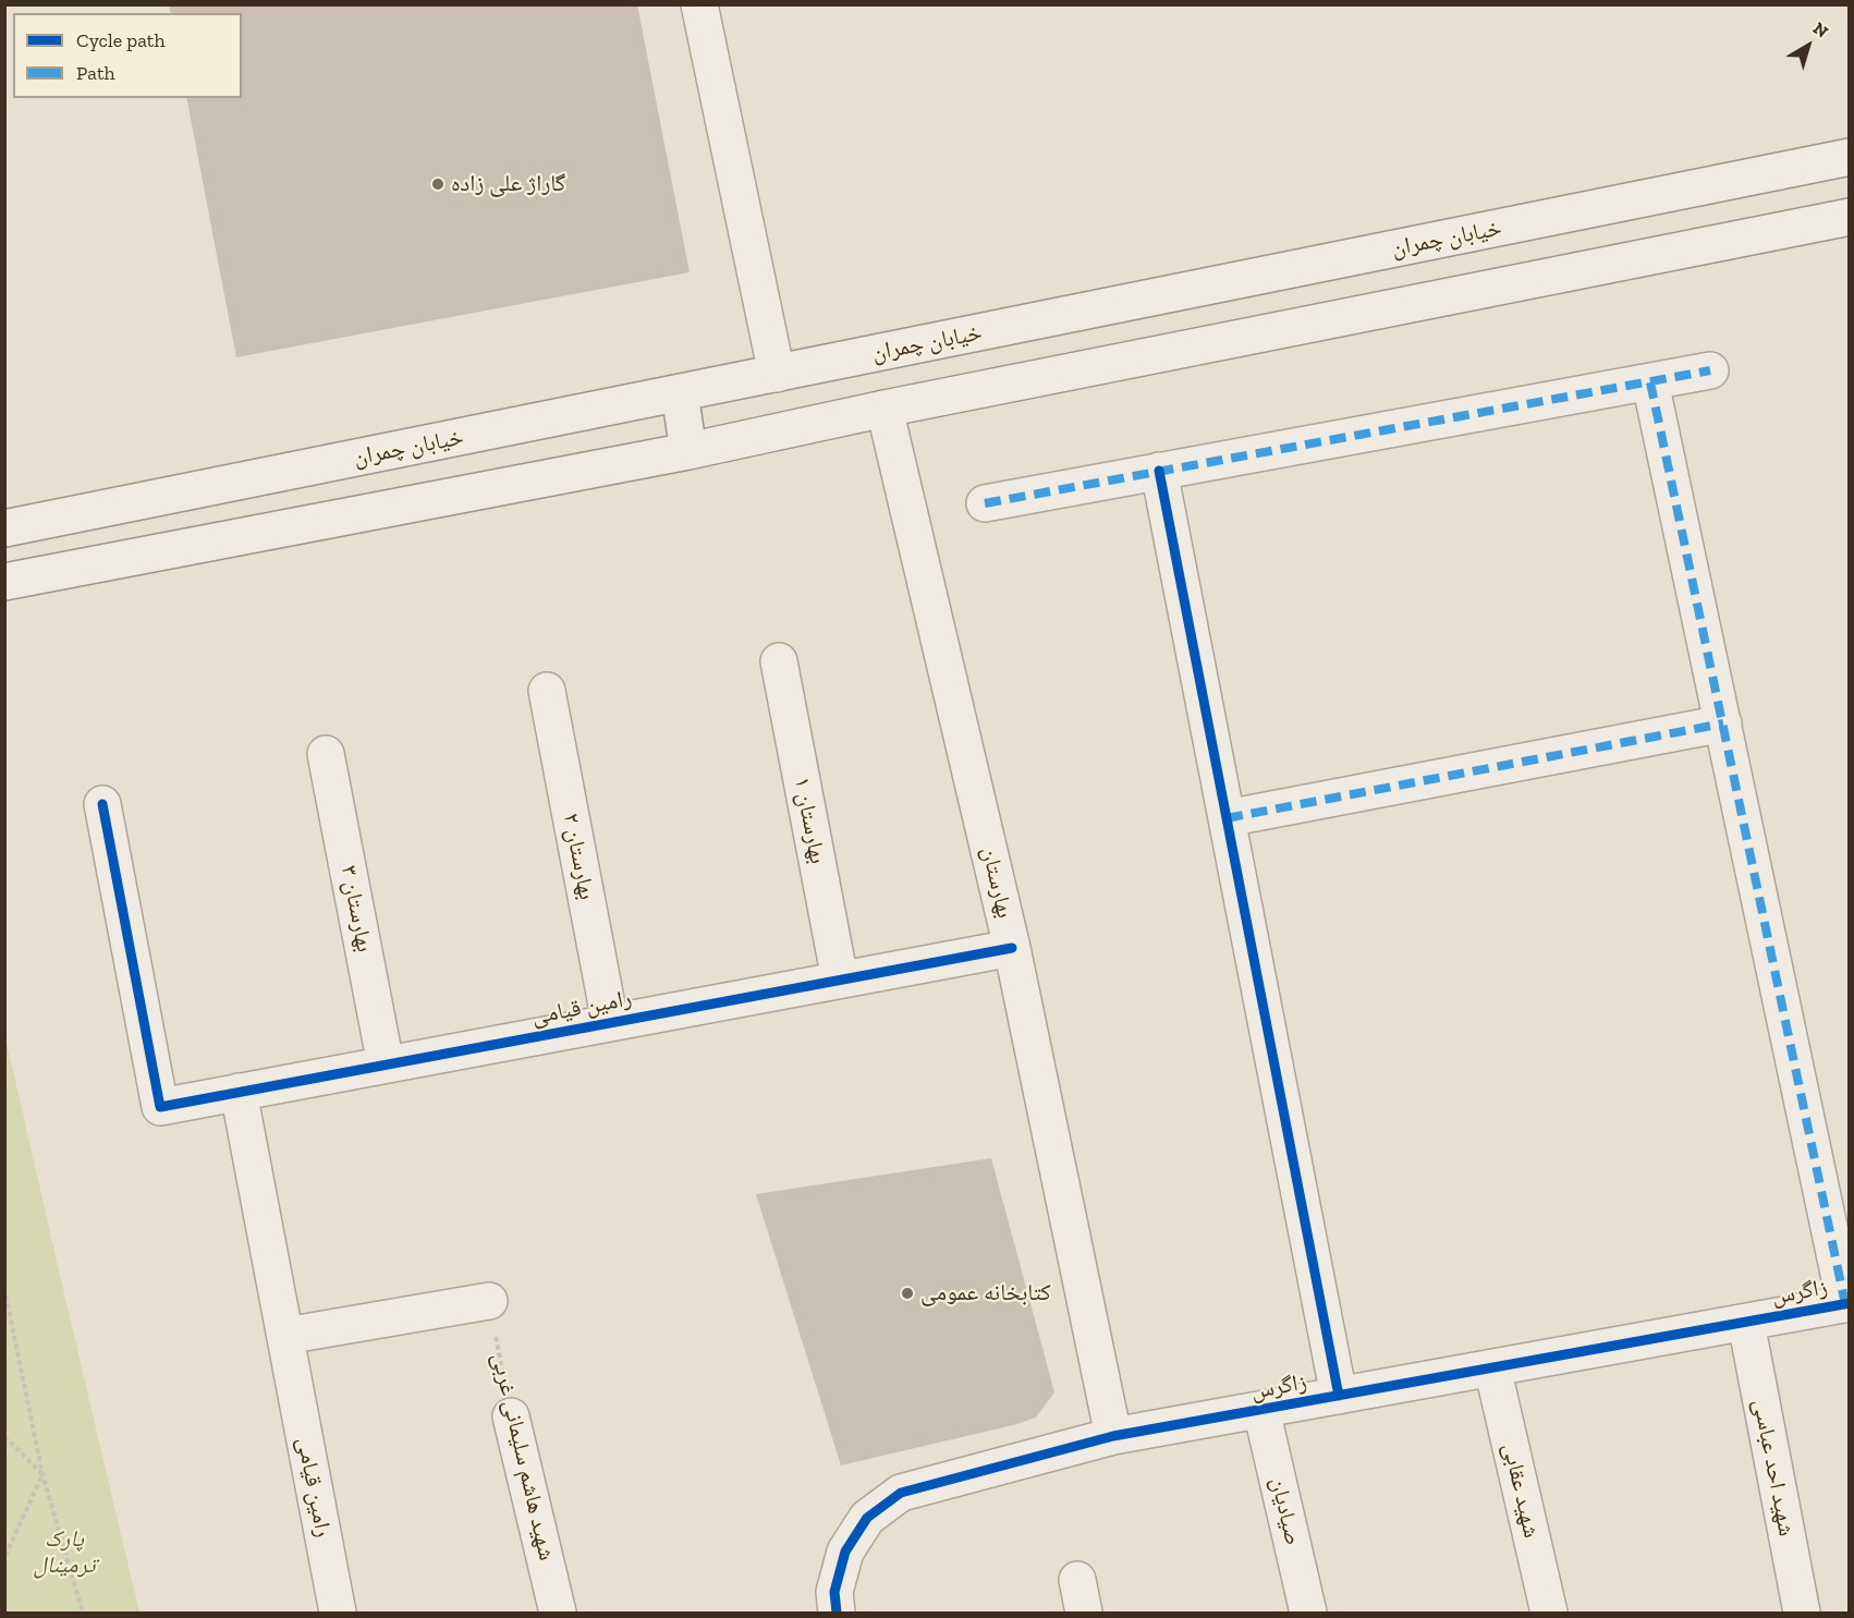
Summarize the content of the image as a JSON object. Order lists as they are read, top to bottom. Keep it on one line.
{"streets":{"street":["خیابان چمران","بهارستان ۱","بهارستان ۲","بهارستان","بهارستان ۳","رامین قیامی","زاگرس","شهید هاشم سلیمانی غربی","شهید احد عباسی","شهید عقابی","صیادیان"]},"crossings":[["بهارستان ۱","رامین قیامی"],["بهارستان ۲","رامین قیامی"],["بهارستان","رامین قیامی"],["بهارستان","زاگرس"],["بهارستان ۳","رامین قیامی"],["زاگرس","شهید احد عباسی"],["زاگرس","شهید عقابی"],["زاگرس","صیادیان"]],"parks":["پارک ترمینال"],"places":["گاراژ علی زاده","کتابخانه عمومی"],"legend":["Cycle path","Path"],"north":"top right"}
